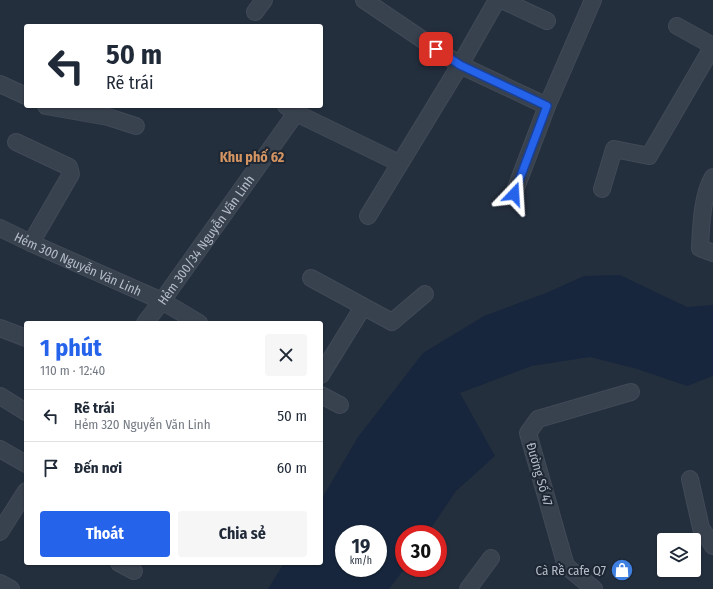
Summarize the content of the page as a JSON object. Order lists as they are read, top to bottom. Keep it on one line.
{"streets":{"street":["Hẻm 300/34 Nguyễn Văn Linh","Hẻm 300 Nguyễn Văn Linh","Đường Số 47"]},"crossings":[["Hẻm 300/34 Nguyễn Văn Linh","Hẻm 300 Nguyễn Văn Linh"]],"districts":["Khu phố 62"],"places":{"shop":["Cà Rề cafe Q7"]},"page":{"turn":["50 m","Rẽ trái"],"heading":["1 phút","110 m · 12:40"],"list":[{"name":"Rẽ trái","note":"Hẻm 320 Nguyễn Văn Linh","value":"50 m"},{"name":"Đến nơi","value":"60 m"}],"buttons":["Thoát","Chia sẻ"],"speed":"19 km/h","limit":"30"}}
